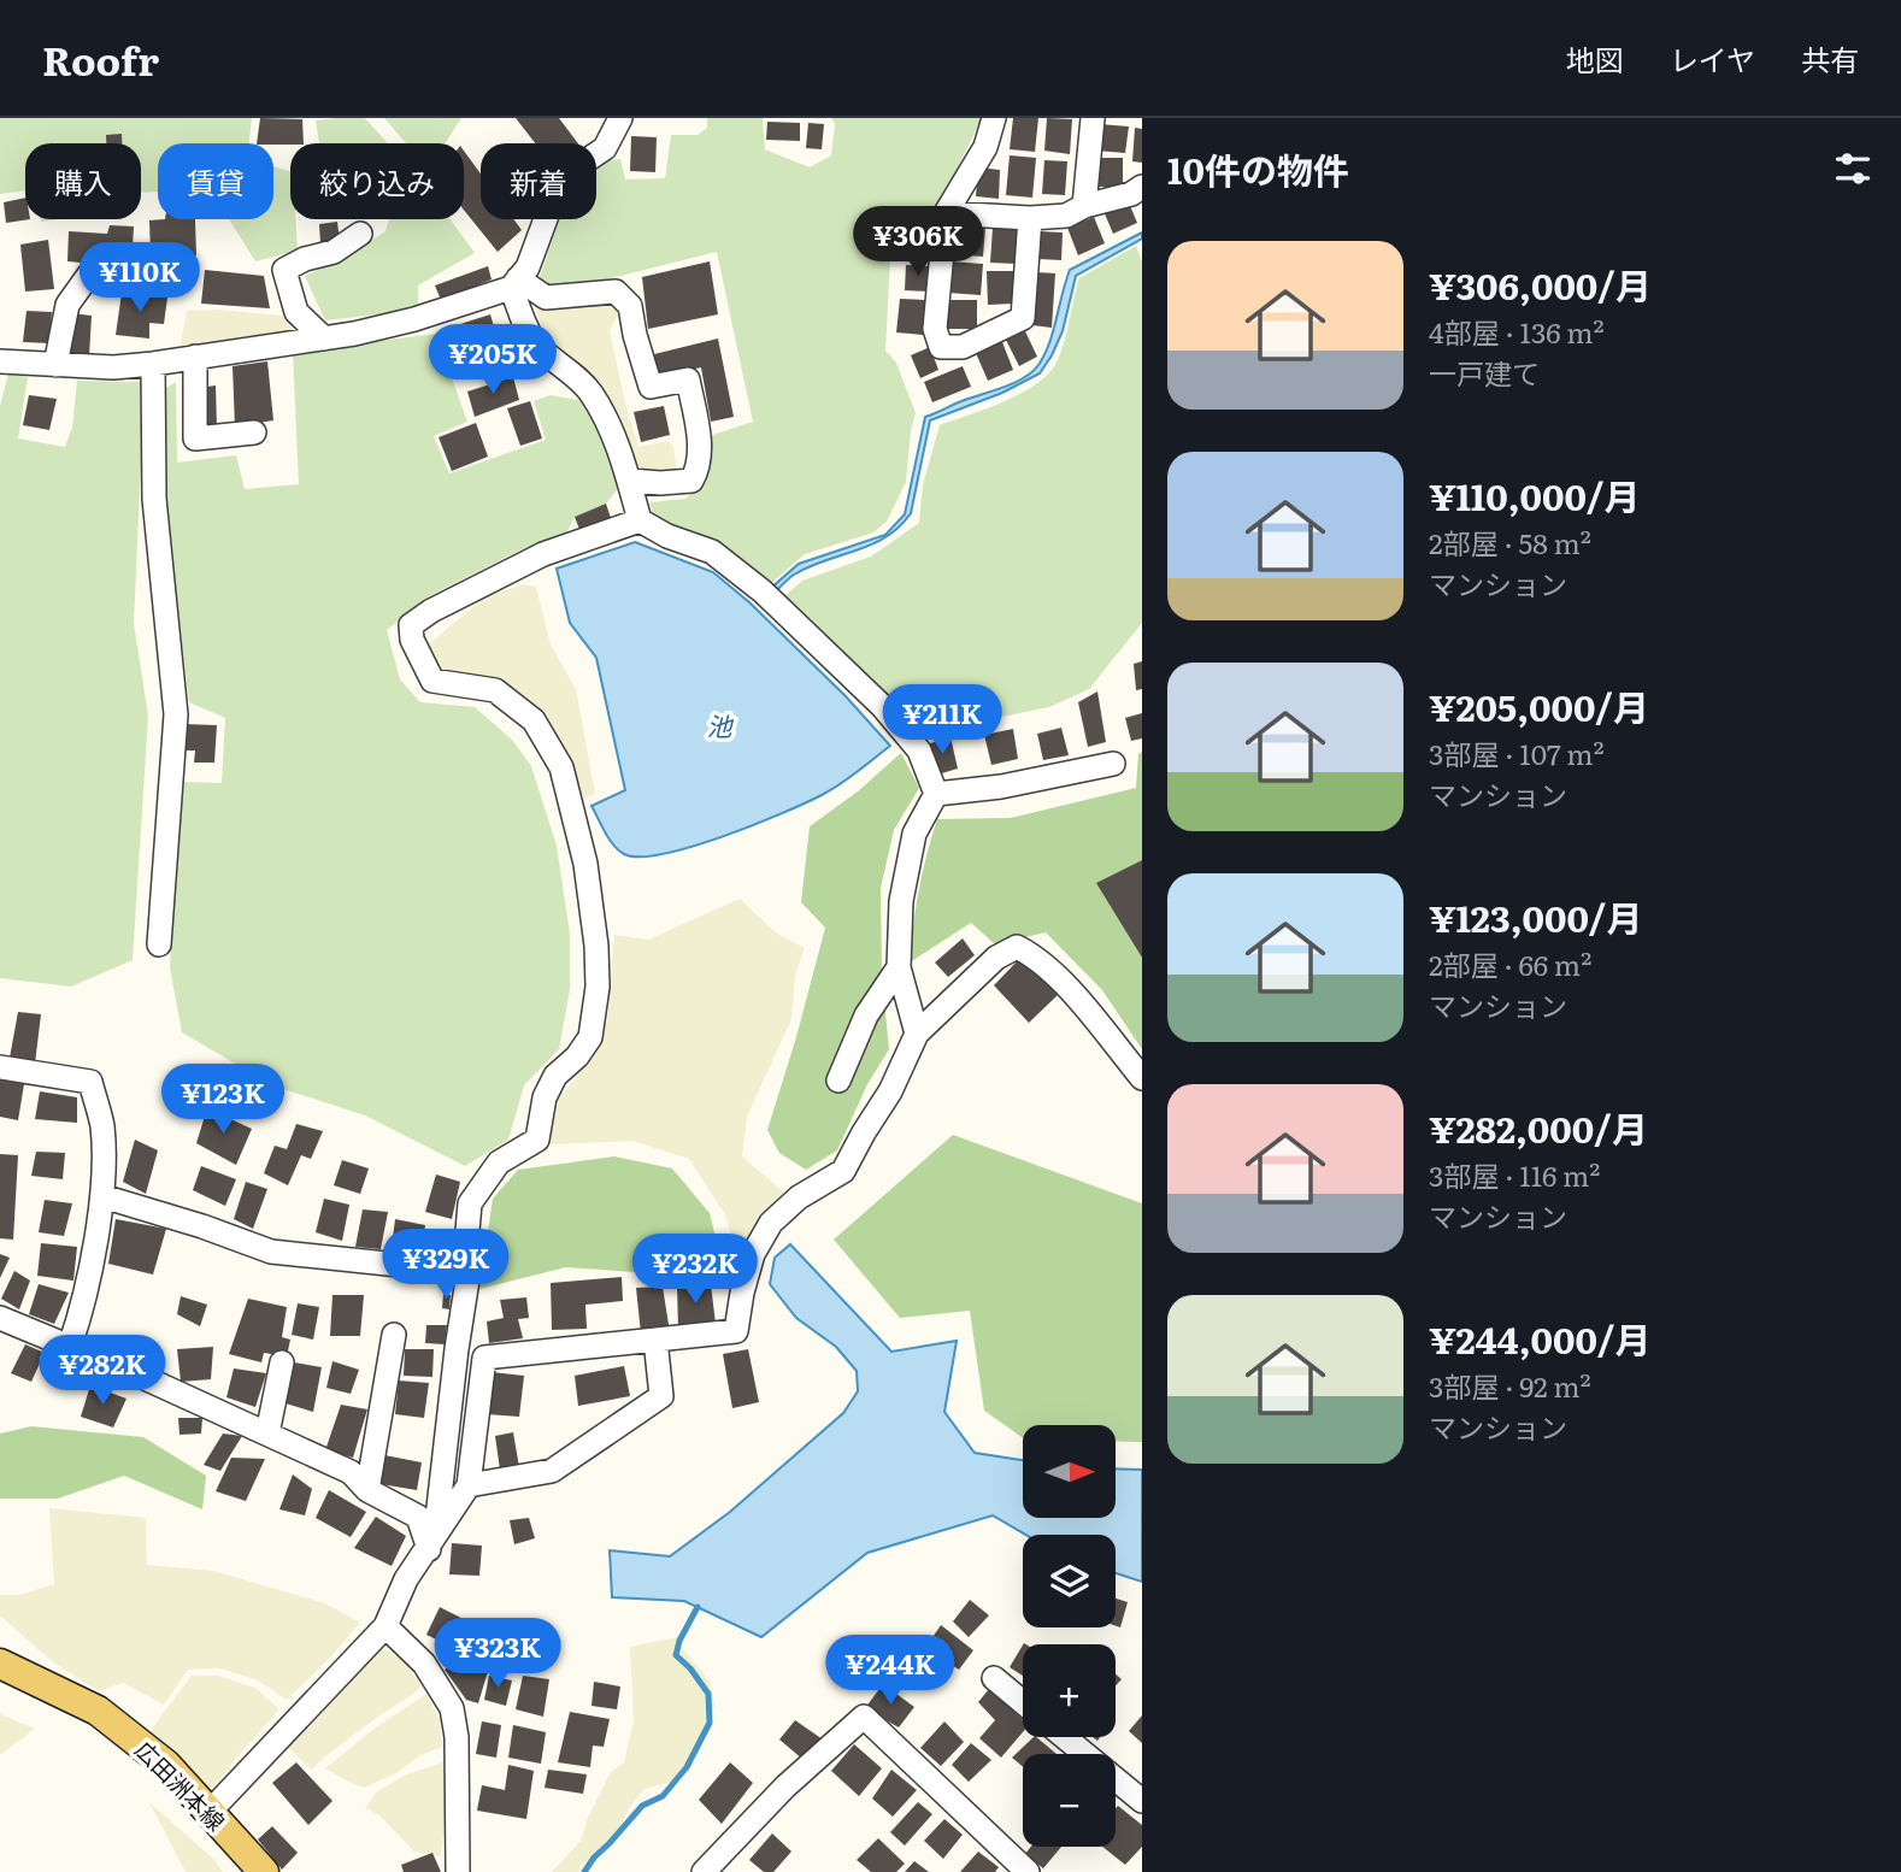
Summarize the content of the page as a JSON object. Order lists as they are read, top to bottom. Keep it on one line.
{"streets":{"main road":["広田洲本線"]},"water":["池"],"north":"right","page":{"header":"Roofr","nav":["地図","レイヤ","共有"],"heading":"10件の物件","chip":["購入","賃貸","絞り込み","新着"],"price":["¥306K","¥110K","¥205K","¥211K","¥123K","¥329K","¥232K","¥282K","¥323K","¥244K"],"list":[{"name":"¥306,000/月","note":"4部屋 · 136 m² · 一戸建て"},{"name":"¥110,000/月","note":"2部屋 · 58 m² · マンション"},{"name":"¥205,000/月","note":"3部屋 · 107 m² · マンション"},{"name":"¥123,000/月","note":"2部屋 · 66 m² · マンション"},{"name":"¥282,000/月","note":"3部屋 · 116 m² · マンション"},{"name":"¥244,000/月","note":"3部屋 · 92 m² · マンション"}],"map_buttons":["+","−"]}}
